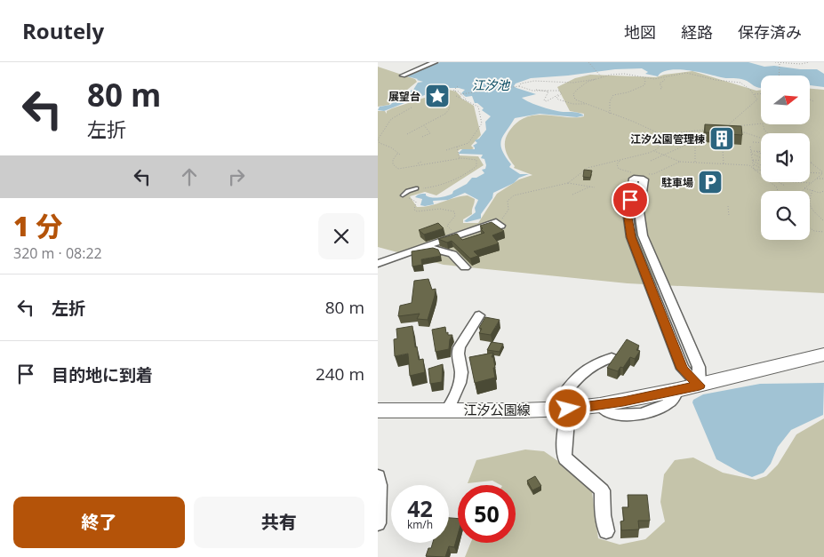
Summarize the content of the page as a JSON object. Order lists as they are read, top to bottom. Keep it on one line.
{"streets":{"main road":["江汐公園線"]},"water":["江汐池"],"places":{"place":["展望台"],"building":["江汐公園管理棟"],"parking":["駐車場"]},"north":"right","page":{"header":"Routely","nav":["地図","経路","保存済み"],"turn":["80 m","左折"],"heading":["1 分","320 m · 08:22"],"list":[{"name":"左折","value":"80 m"},{"name":"目的地に到着","value":"240 m"}],"speed":"42 km/h","limit":"50","buttons":["終了","共有"]}}
